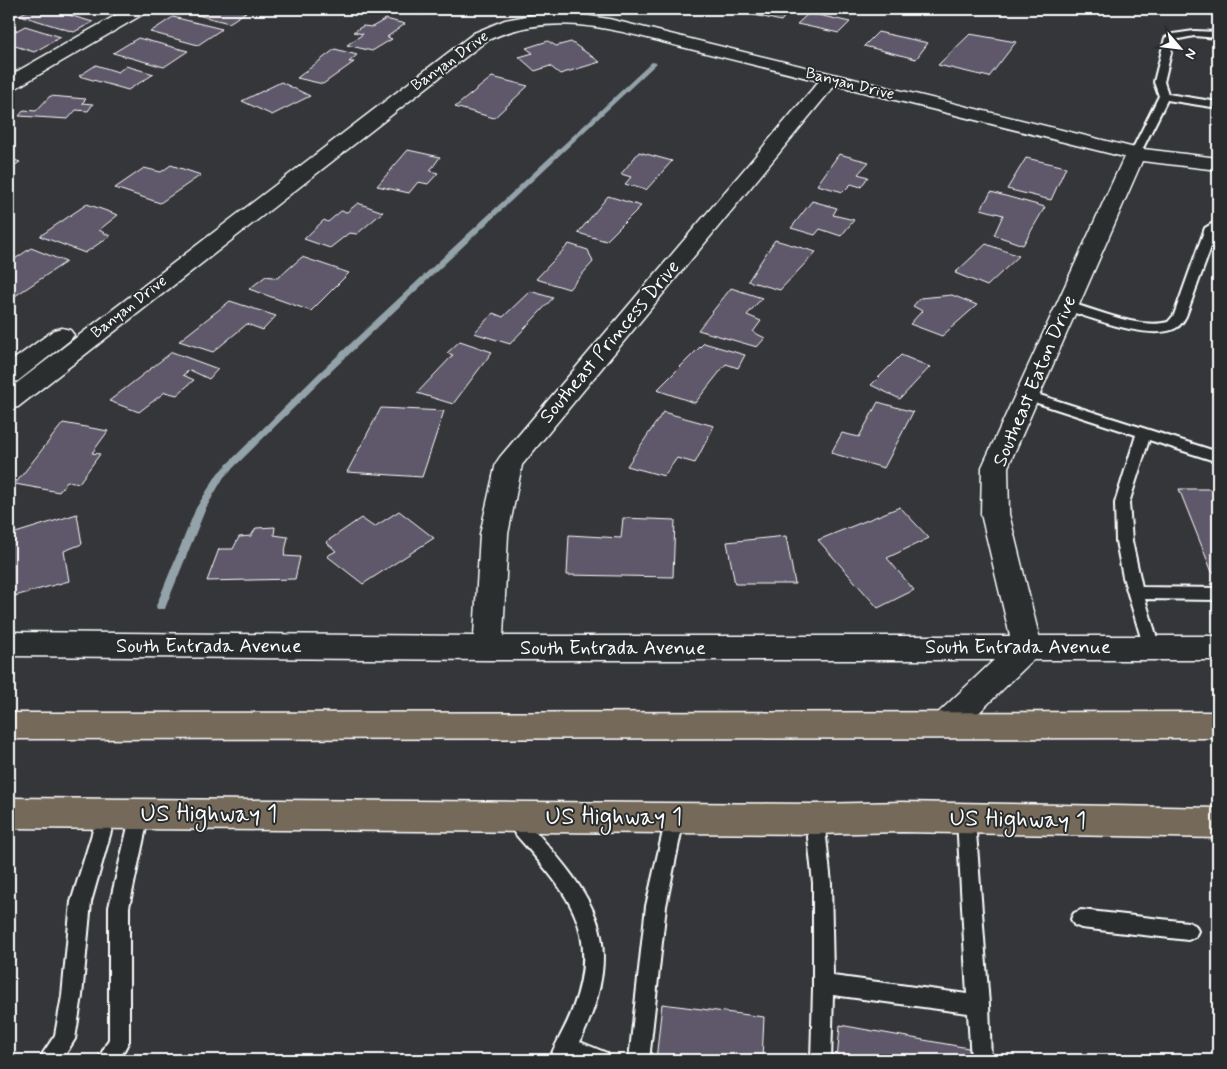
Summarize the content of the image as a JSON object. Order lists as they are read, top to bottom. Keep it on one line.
{"streets":{"main road":["US Highway 1"],"street":["Banyan Drive","Southeast Princess Drive","Southeast Eaton Drive","South Entrada Avenue"]},"crossings":[["Banyan Drive","Southeast Princess Drive"],["Banyan Drive","Southeast Eaton Drive"],["Southeast Princess Drive","South Entrada Avenue"],["Southeast Eaton Drive","South Entrada Avenue"]],"north":"bottom right"}
